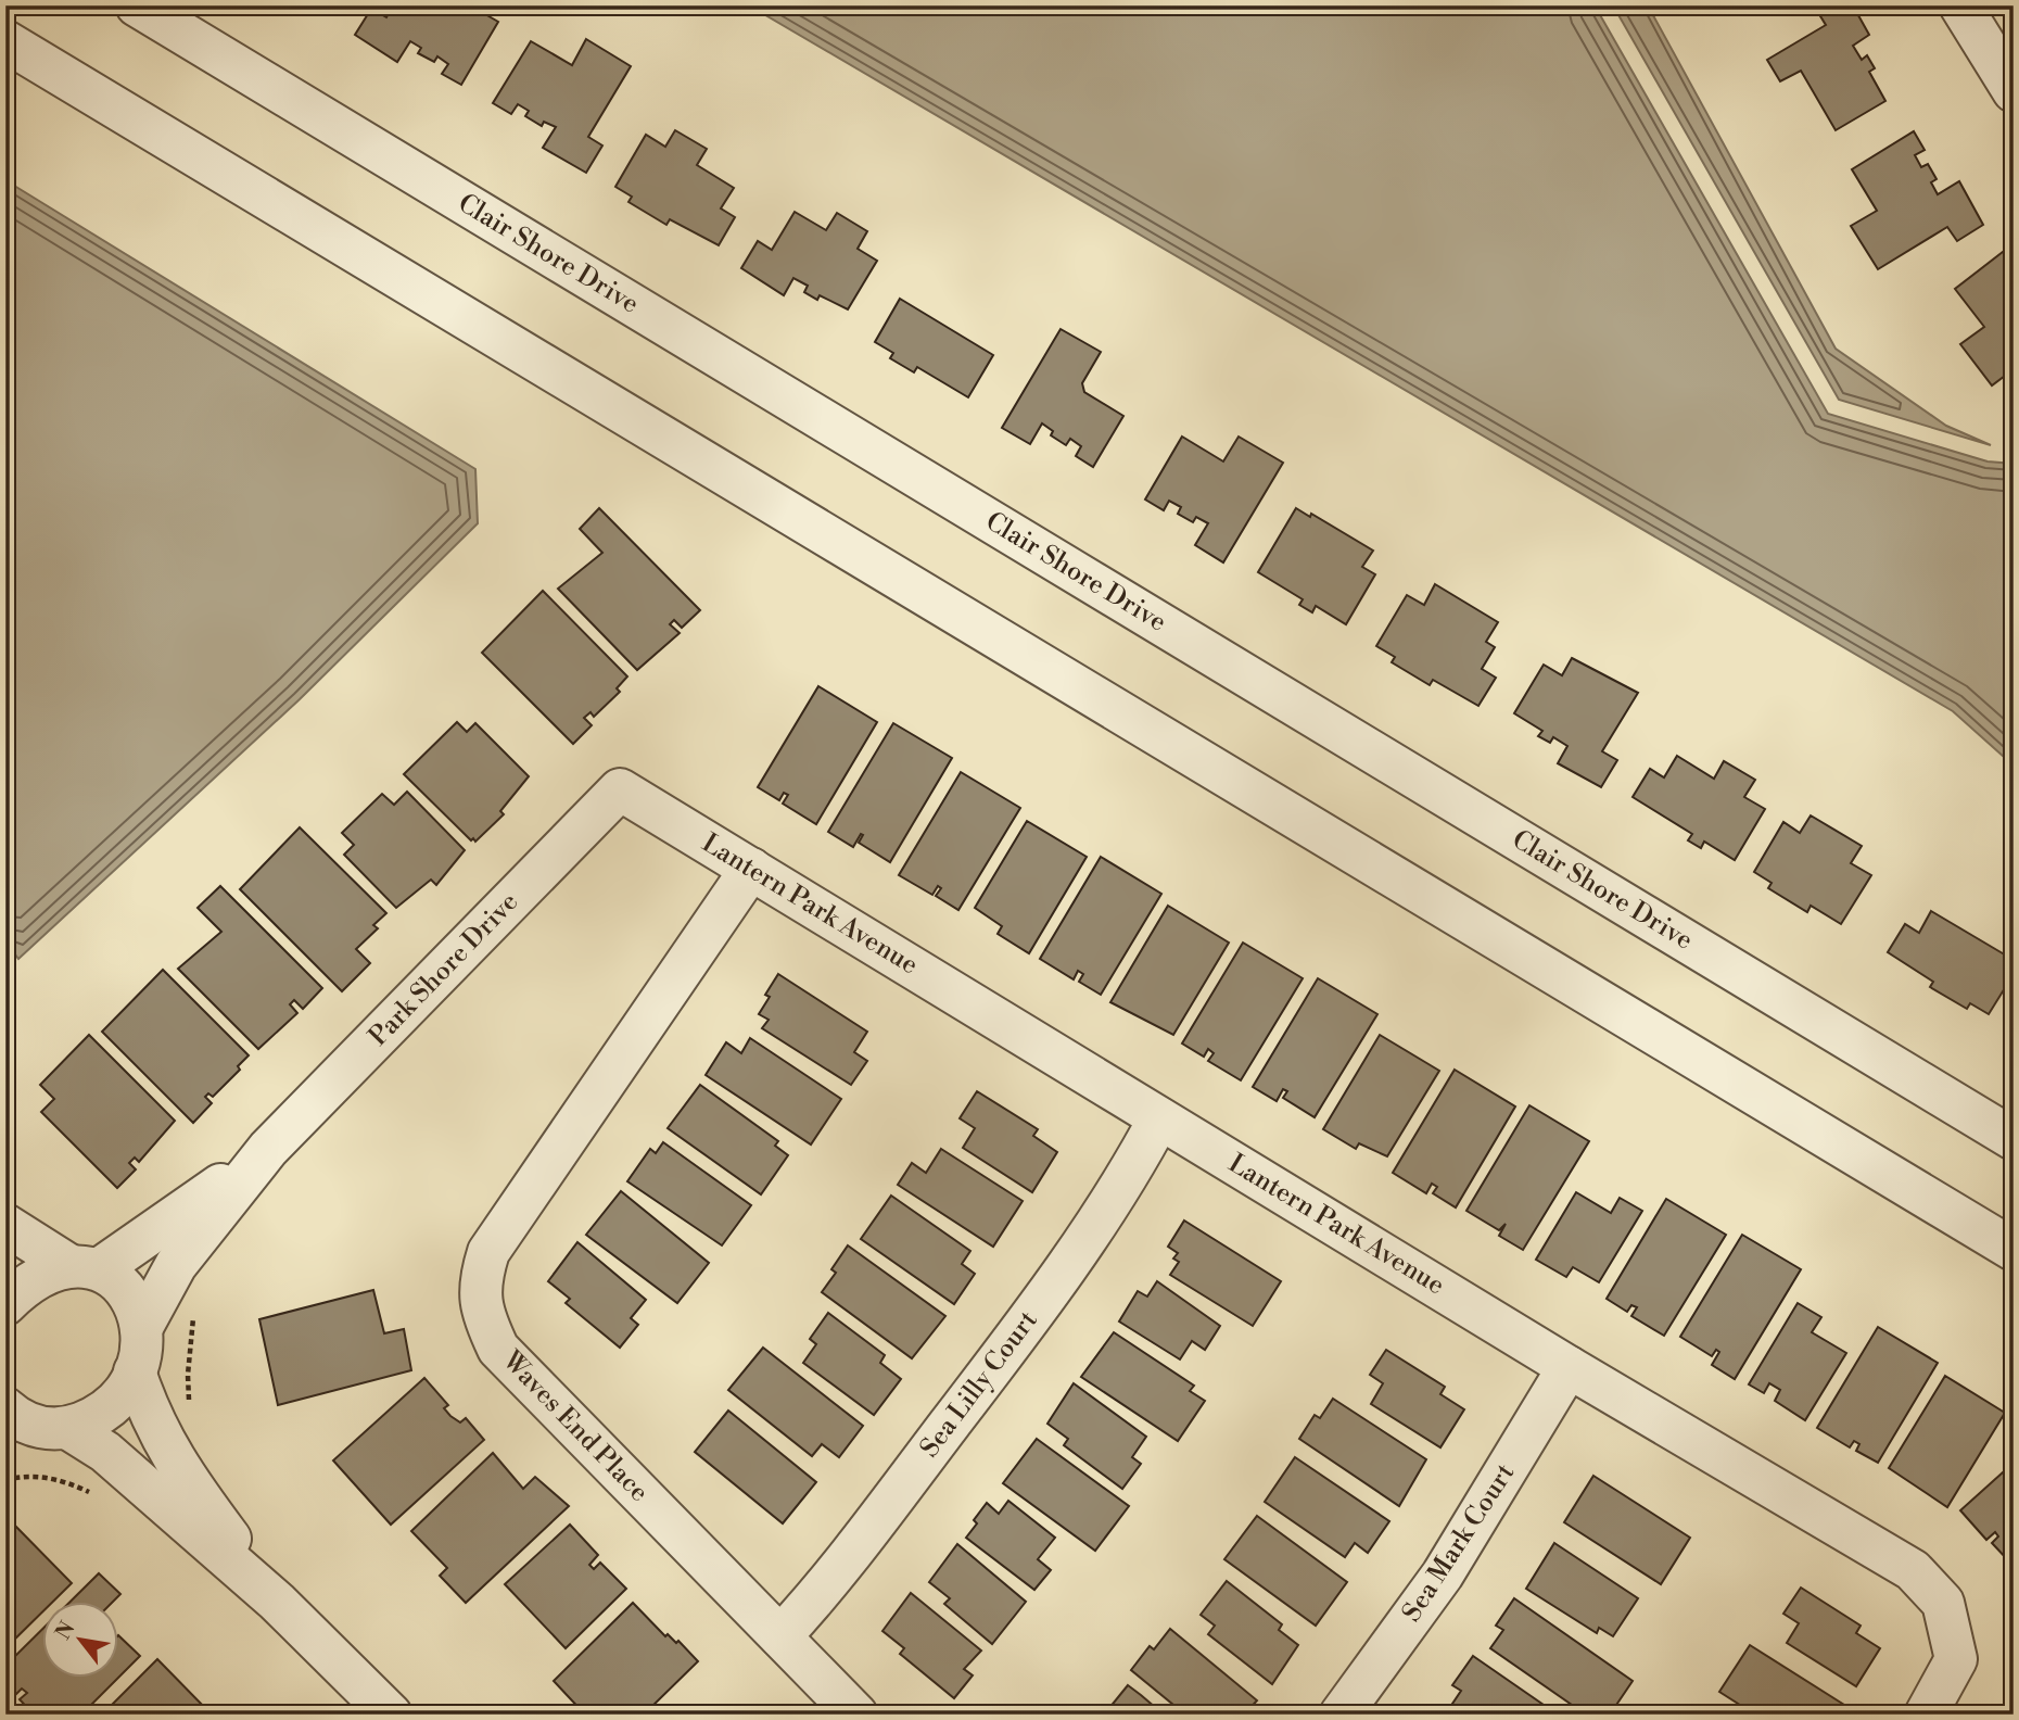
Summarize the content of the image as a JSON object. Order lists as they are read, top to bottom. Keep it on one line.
{"streets":{"street":["Clair Shore Drive","Lantern Park Avenue","Park Shore Drive","Sea Lilly Court","Waves End Place","Sea Mark Court"]},"crossings":[["Lantern Park Avenue","Park Shore Drive"],["Lantern Park Avenue","Sea Lilly Court"],["Lantern Park Avenue","Waves End Place"],["Lantern Park Avenue","Sea Mark Court"],["Sea Lilly Court","Waves End Place"]],"north":"top left"}
